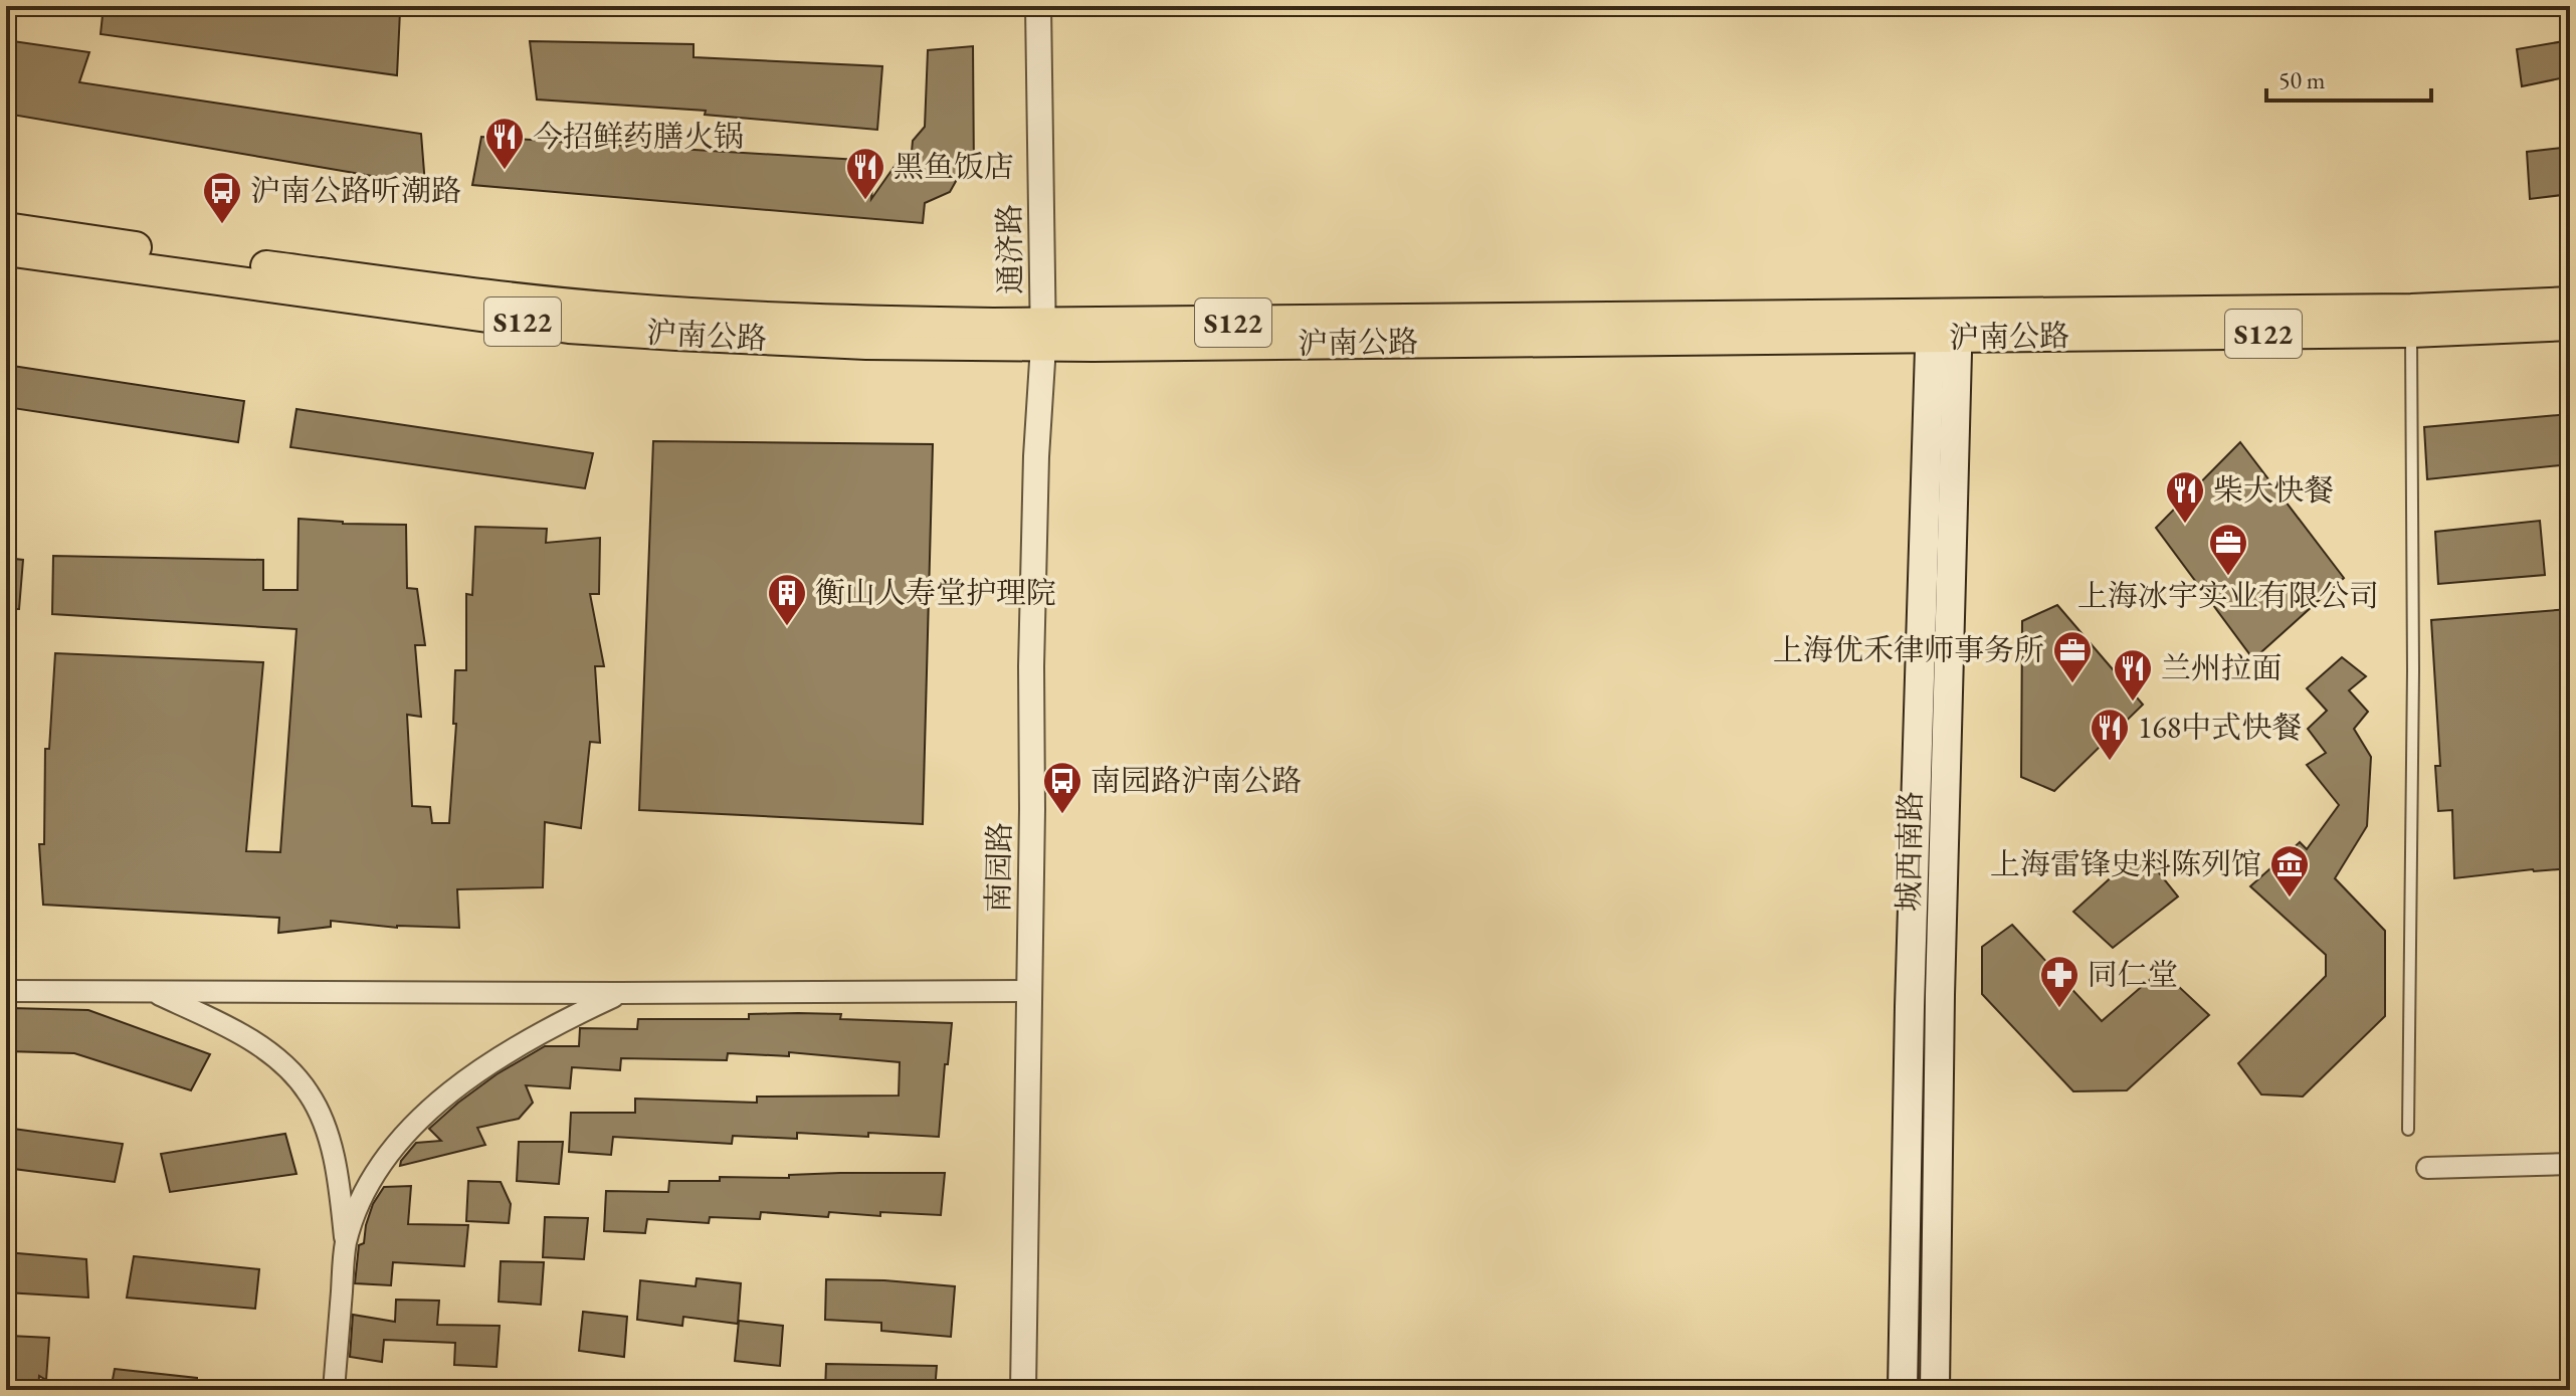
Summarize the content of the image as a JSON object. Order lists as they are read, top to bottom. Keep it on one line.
{"streets":{"main road":["S122","沪南公路","城西南路"],"street":["通济路","南园路"]},"crossings":[["通济路","沪南公路"],["通济路","南园路"],["沪南公路","城西南路"],["沪南公路","南园路"]],"places":{"restaurant":["今招鲜药膳火锅","黑鱼饭店","柴大快餐","兰州拉面","168中式快餐"],"bus stop":["沪南公路听潮路","南园路沪南公路"],"office":["上海冰宇实业有限公司","上海优禾律师事务所"],"building":["衡山人寿堂护理院"],"museum":["上海雷锋史料陈列馆"],"pharmacy":["同仁堂"]},"scale_bar":"50 m"}
